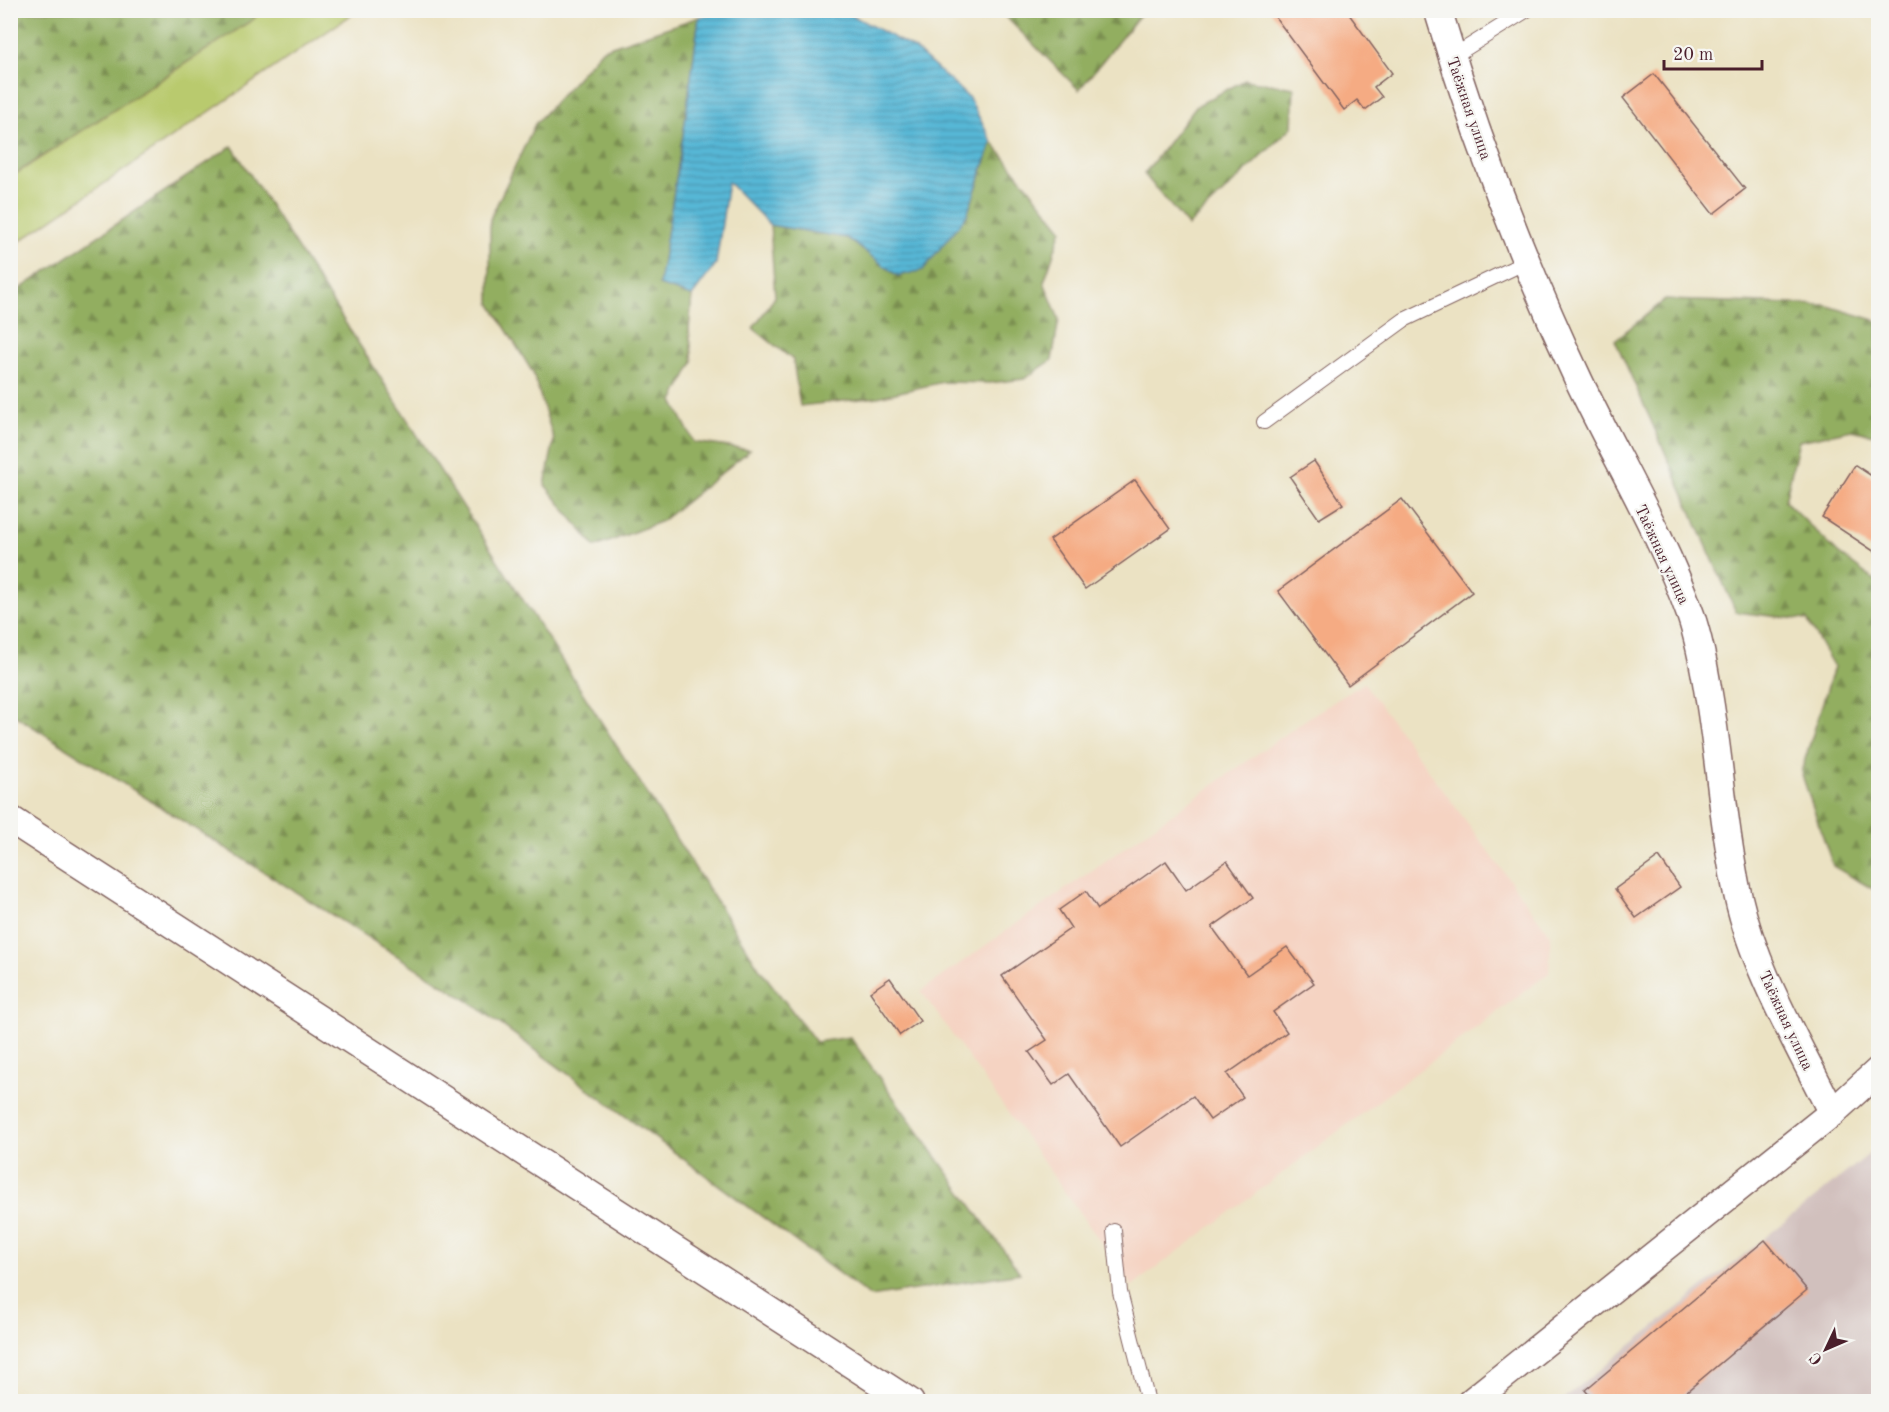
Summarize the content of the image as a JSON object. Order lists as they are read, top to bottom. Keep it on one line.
{"streets":{"street":["Таёжная улица"]},"scale_bar":"20 m","north":"bottom left"}
